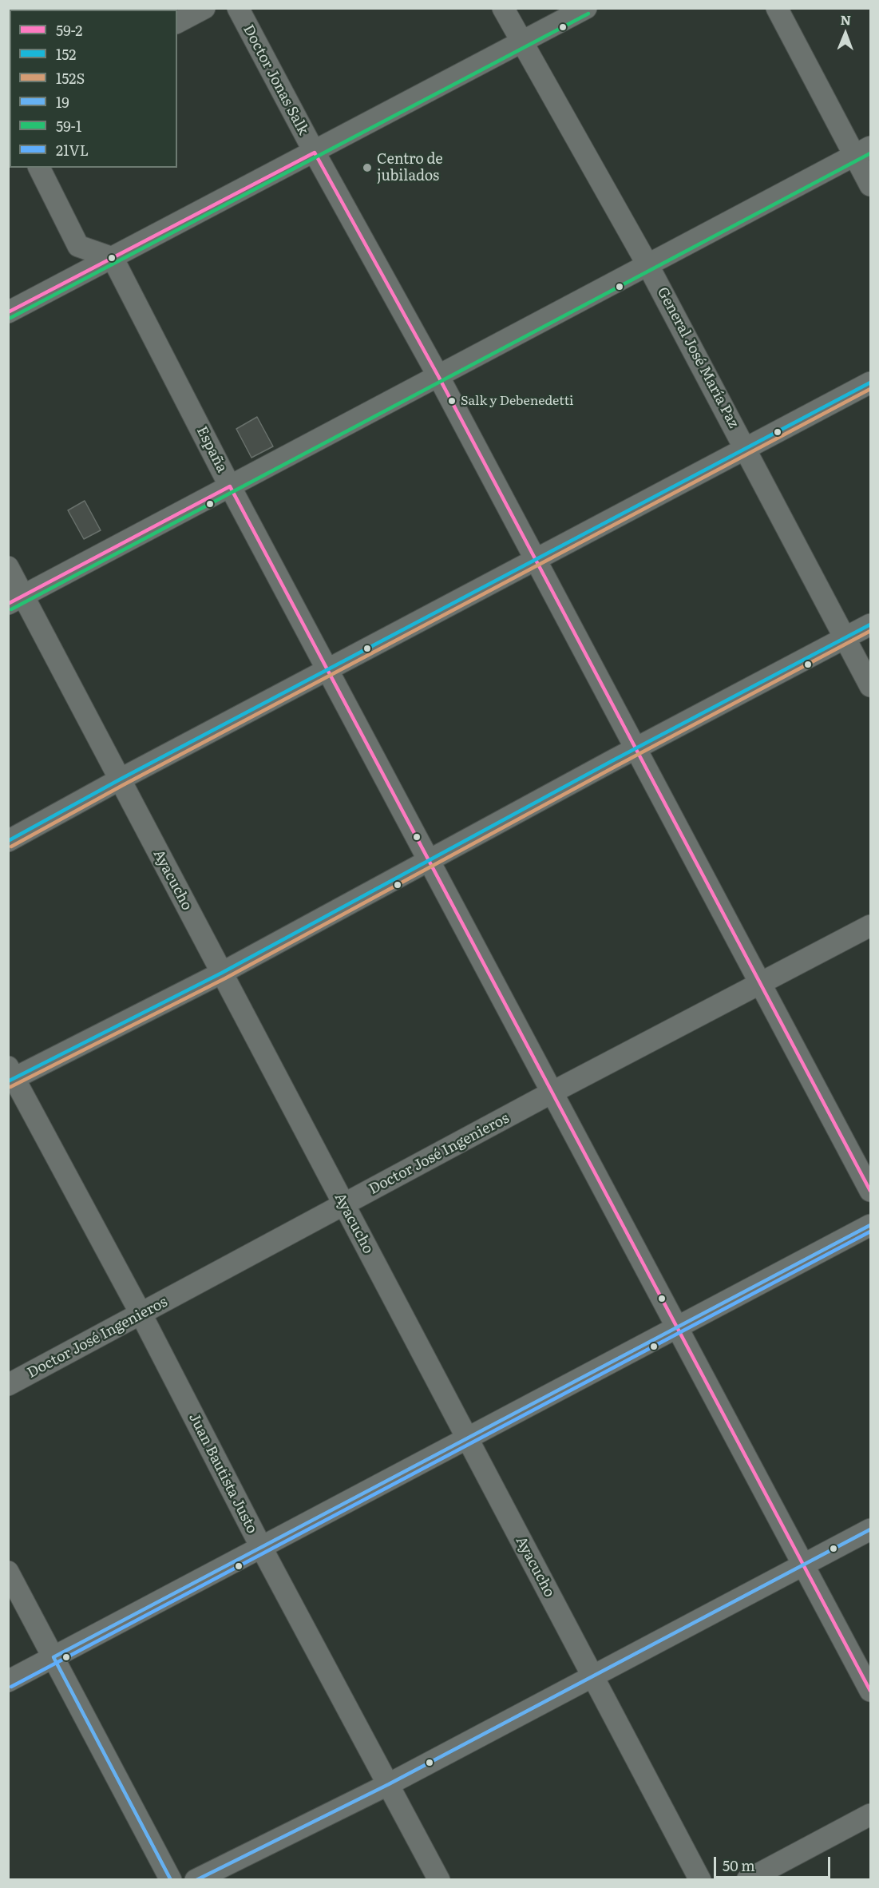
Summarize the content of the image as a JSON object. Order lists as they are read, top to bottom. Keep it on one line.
{"streets":{"street":["Doctor Jonas Salk","General José María Paz","España","Ayacucho","Doctor José Ingenieros","Juan Bautista Justo"]},"crossings":[["Doctor Jonas Salk","Doctor José Ingenieros"],["España","Doctor José Ingenieros"],["Ayacucho","Doctor José Ingenieros"],["Doctor José Ingenieros","Juan Bautista Justo"]],"places":["Centro de jubilados","Salk y Debenedetti"],"lines":["transit line 59-1","transit line 59-2","transit line 152","transit line 152S","transit line 19","transit line 21VL"],"legend":["59-2","152","152S","19","59-1","21VL"],"scale_bar":"50 m","north":"top"}
